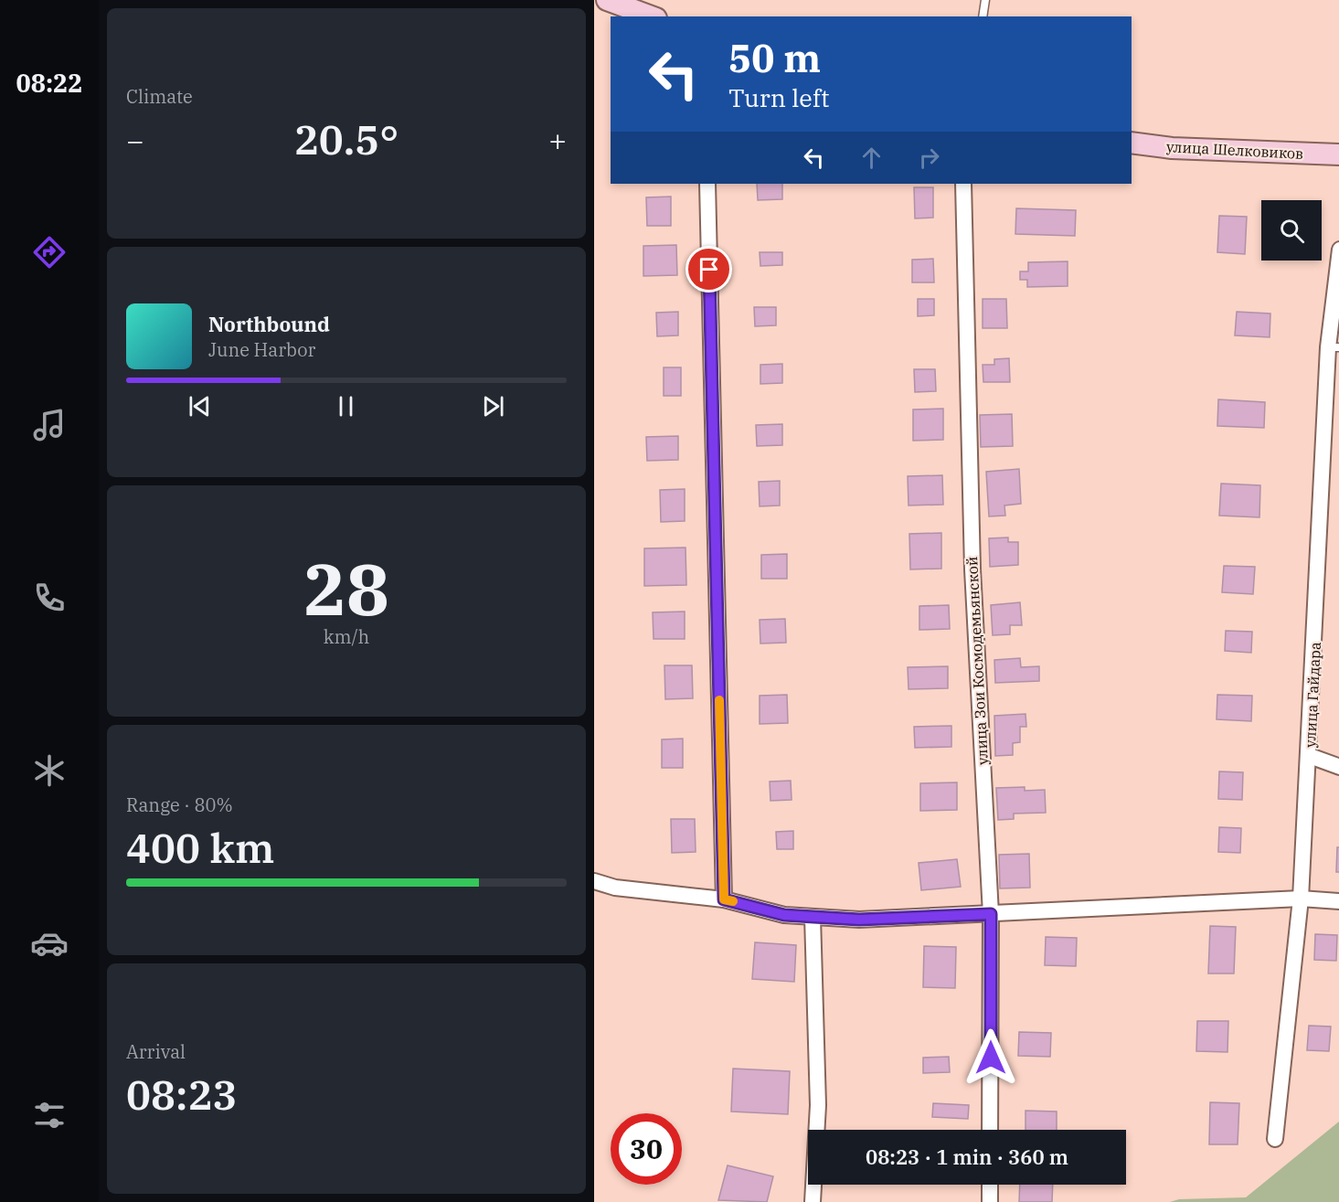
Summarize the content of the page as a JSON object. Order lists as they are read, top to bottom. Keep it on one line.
{"streets":{"street":["улица Шелковиков","улица Зои Космодемьянской","улица Гайдара"]},"page":{"tabs":"08:22","tile":["Climate",["28","km/h"],["Range · 80%","400 km"],["Arrival","08:23"]],"turn":["50 m","Turn left"],"heat":["−","20.5°","+"],"song":["Northbound","June Harbor"],"limit":"30","trip":"08:23 · 1 min · 360 m"}}
